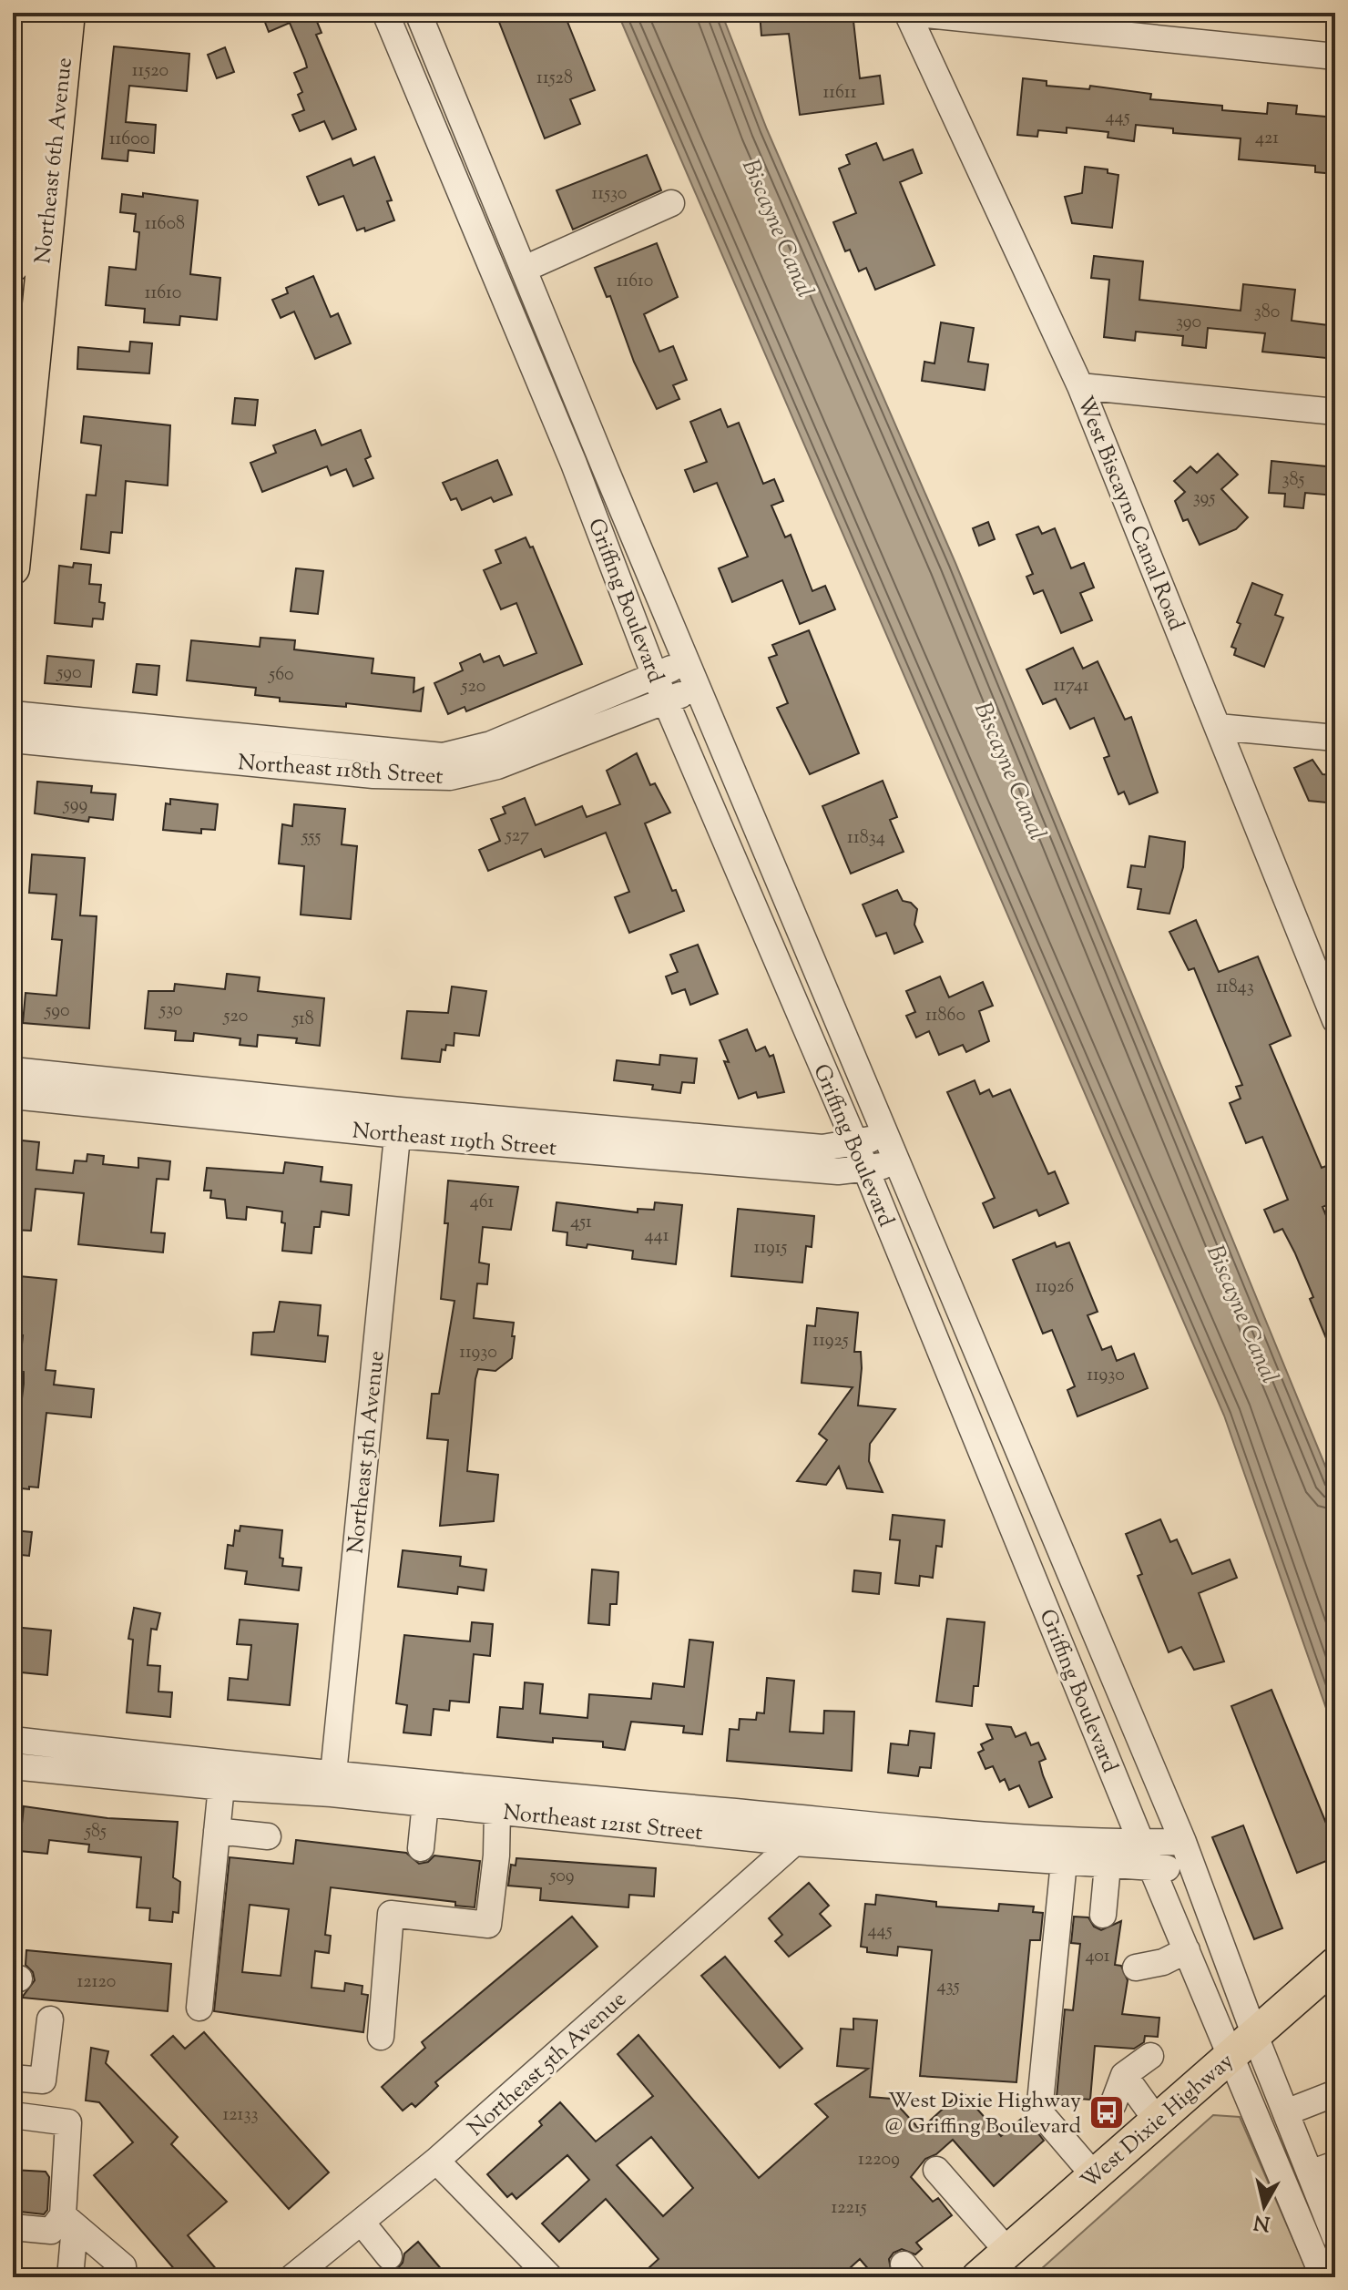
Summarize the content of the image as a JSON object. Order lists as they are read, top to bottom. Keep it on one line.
{"streets":{"main road":["Northeast 6th Avenue","West Dixie Highway"],"street":["West Biscayne Canal Road","Griffing Boulevard","Northeast 118th Street","Northeast 119th Street","Northeast 5th Avenue","Northeast 121st Street"]},"crossings":[["Griffing Boulevard","Northeast 118th Street"],["Griffing Boulevard","Northeast 119th Street"],["Griffing Boulevard","Northeast 121st Street"],["Griffing Boulevard","West Dixie Highway"],["Northeast 119th Street","Northeast 5th Avenue"],["Northeast 5th Avenue","Northeast 121st Street"]],"water":["Biscayne Canal"],"places":{"bus stop":["West Dixie Highway @ Griffing Boulevard"]},"house_numbers":["11520","11528","11611","445","421","11600","11530","11608","11610","11610","380","390","385","395","590","560","11741","520","599","527","555","11834","11843","530","590","11860","520","518","461","451","441","11915","11926","11925","11930","11930","585","509","445","401","12120","435","12133","12209","12215"],"north":"bottom"}
